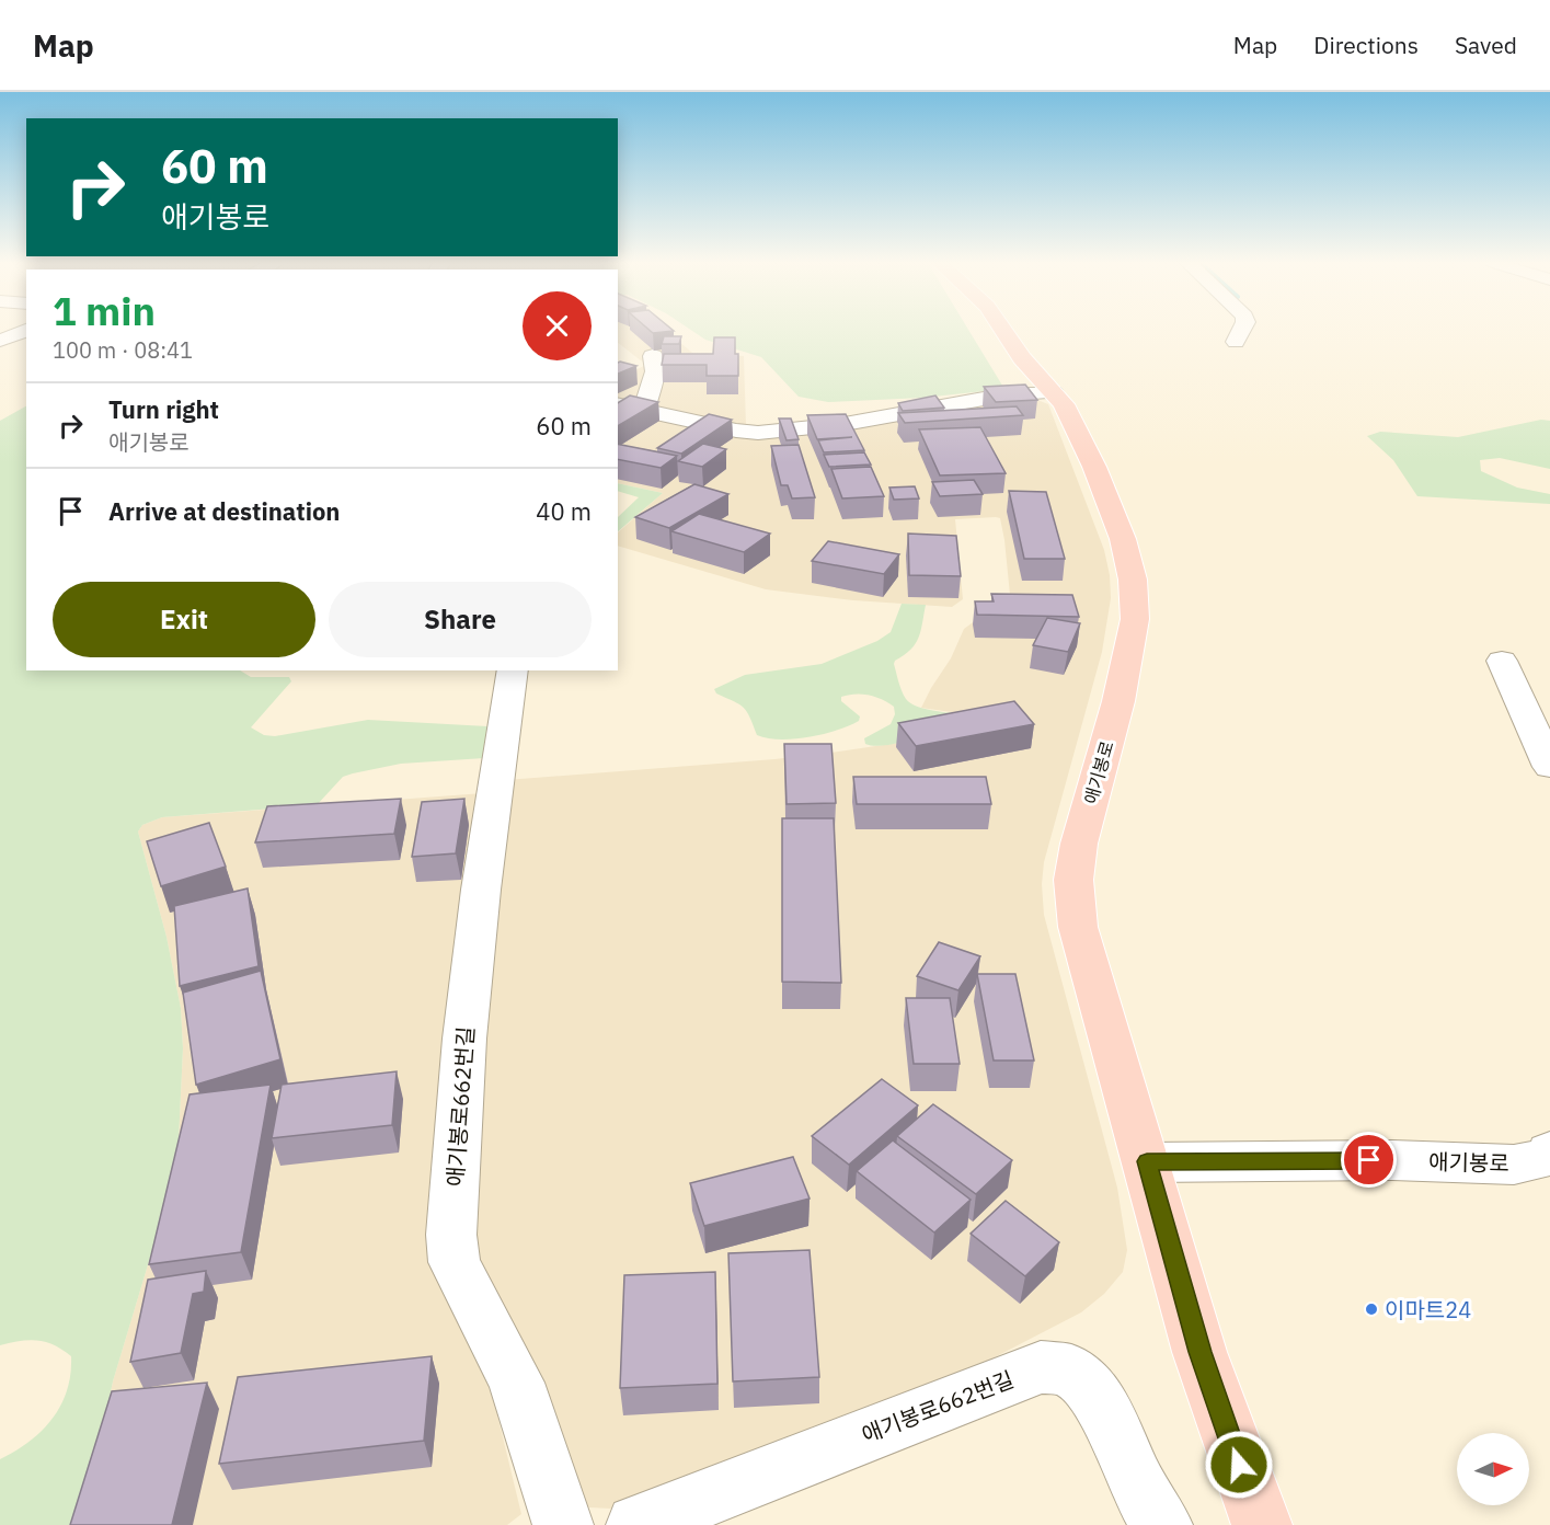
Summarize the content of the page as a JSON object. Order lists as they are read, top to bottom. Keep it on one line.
{"streets":{"main road":["애기봉로"],"lane":["애기봉로662번길"]},"places":["이마트24"],"north":"right","page":{"header":"Map","nav":["Map","Directions","Saved"],"turn":["60 m","애기봉로"],"heading":["1 min","100 m · 08:41"],"list":[{"name":"Turn right","note":"애기봉로","value":"60 m"},{"name":"Arrive at destination","value":"40 m"}],"buttons":["Exit","Share"]}}
